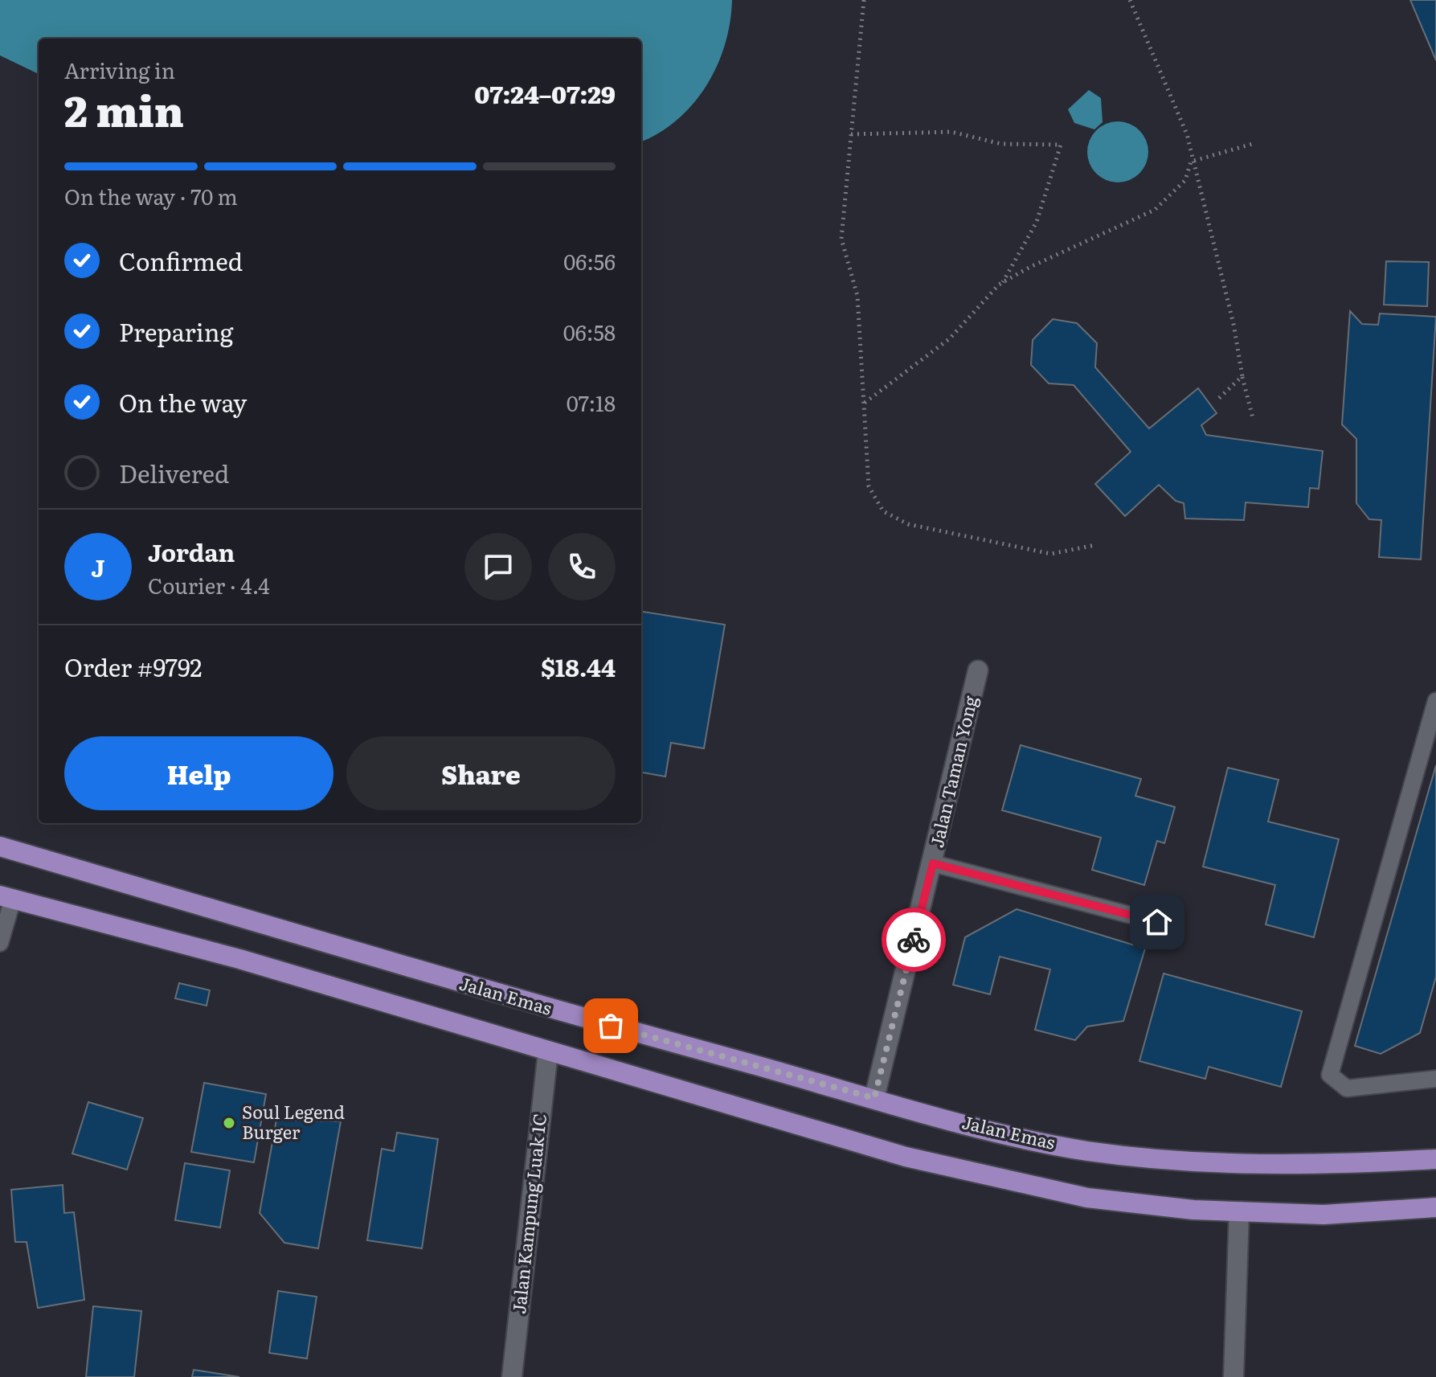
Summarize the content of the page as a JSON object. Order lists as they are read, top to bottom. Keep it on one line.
{"streets":{"main road":["Jalan Emas"],"street":["Jalan Taman Yong","Jalan Kampung Luak 1C"]},"crossings":[["Jalan Taman Yong","Jalan Emas"]],"places":["Soul Legend Burger"],"page":{"heading":["2 min","Arriving in","07:24–07:29"],"panel":["Jordan","Courier · 4.4","Order #9792","$18.44"],"bar":"On the way · 70 m","list":[["Confirmed","06:56"],["Preparing","06:58"],["On the way","07:18"],"Delivered"],"round":"J","buttons":["Help","Share"]}}
